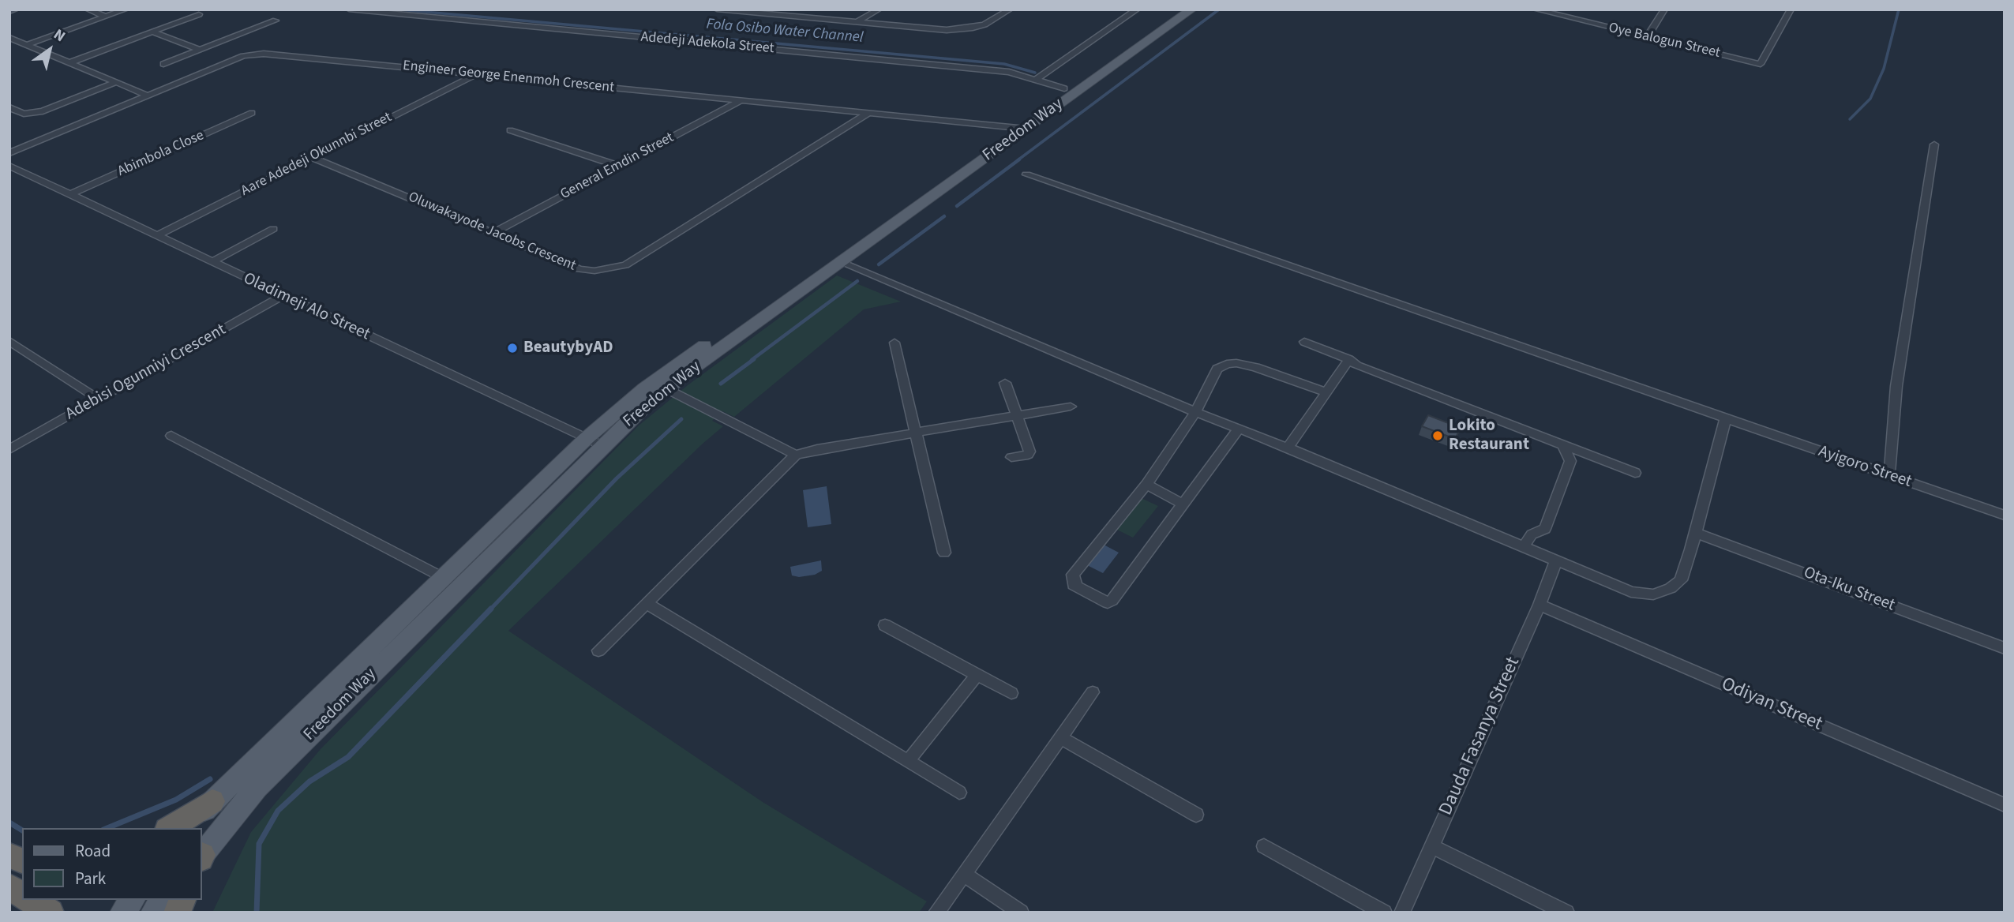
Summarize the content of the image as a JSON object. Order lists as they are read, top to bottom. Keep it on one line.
{"streets":{"main road":["Freedom Way"],"street":["Oye Balogun Street","Adedeji Adekola Street","Engineer George Enenmoh Crescent","Abimbola Close","Aare Adedeji Okunnbi Street","General Emdin Street","Oluwakayode Jacobs Crescent","Oladimeji Alo Street","Adebisi Ogunniyi Crescent","Ayigoro Street","Ota-Iku Street","Odiyan Street","Dauda Fasanya Street"]},"crossings":[["Adedeji Adekola Street","Freedom Way"],["Engineer George Enenmoh Crescent","Freedom Way"],["Engineer George Enenmoh Crescent","Aare Adedeji Okunnbi Street"],["Engineer George Enenmoh Crescent","General Emdin Street"],["Engineer George Enenmoh Crescent","Oluwakayode Jacobs Crescent"],["Freedom Way","Oladimeji Alo Street"],["Abimbola Close","Oladimeji Alo Street"],["Aare Adedeji Okunnbi Street","Oluwakayode Jacobs Crescent"],["Aare Adedeji Okunnbi Street","Oladimeji Alo Street"],["General Emdin Street","Oluwakayode Jacobs Crescent"],["Oladimeji Alo Street","Adebisi Ogunniyi Crescent"],["Odiyan Street","Dauda Fasanya Street"]],"water":["Fola Osibo Water Channel"],"places":["BeautybyAD","Lokito Restaurant"],"legend":["Road","Park"],"north":"top right"}
